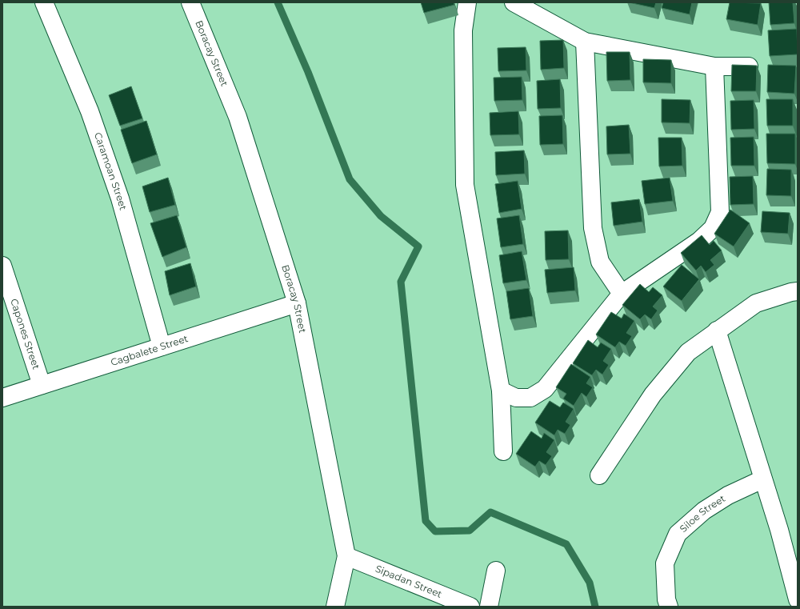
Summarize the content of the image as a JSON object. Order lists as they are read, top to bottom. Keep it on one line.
{"streets":{"street":["Boracay Street","Caramoan Street","Capones Street","Cagbalete Street","Siloe Street","Sipadan Street"]},"crossings":[["Boracay Street","Cagbalete Street"],["Boracay Street","Sipadan Street"],["Caramoan Street","Cagbalete Street"],["Capones Street","Cagbalete Street"]]}
